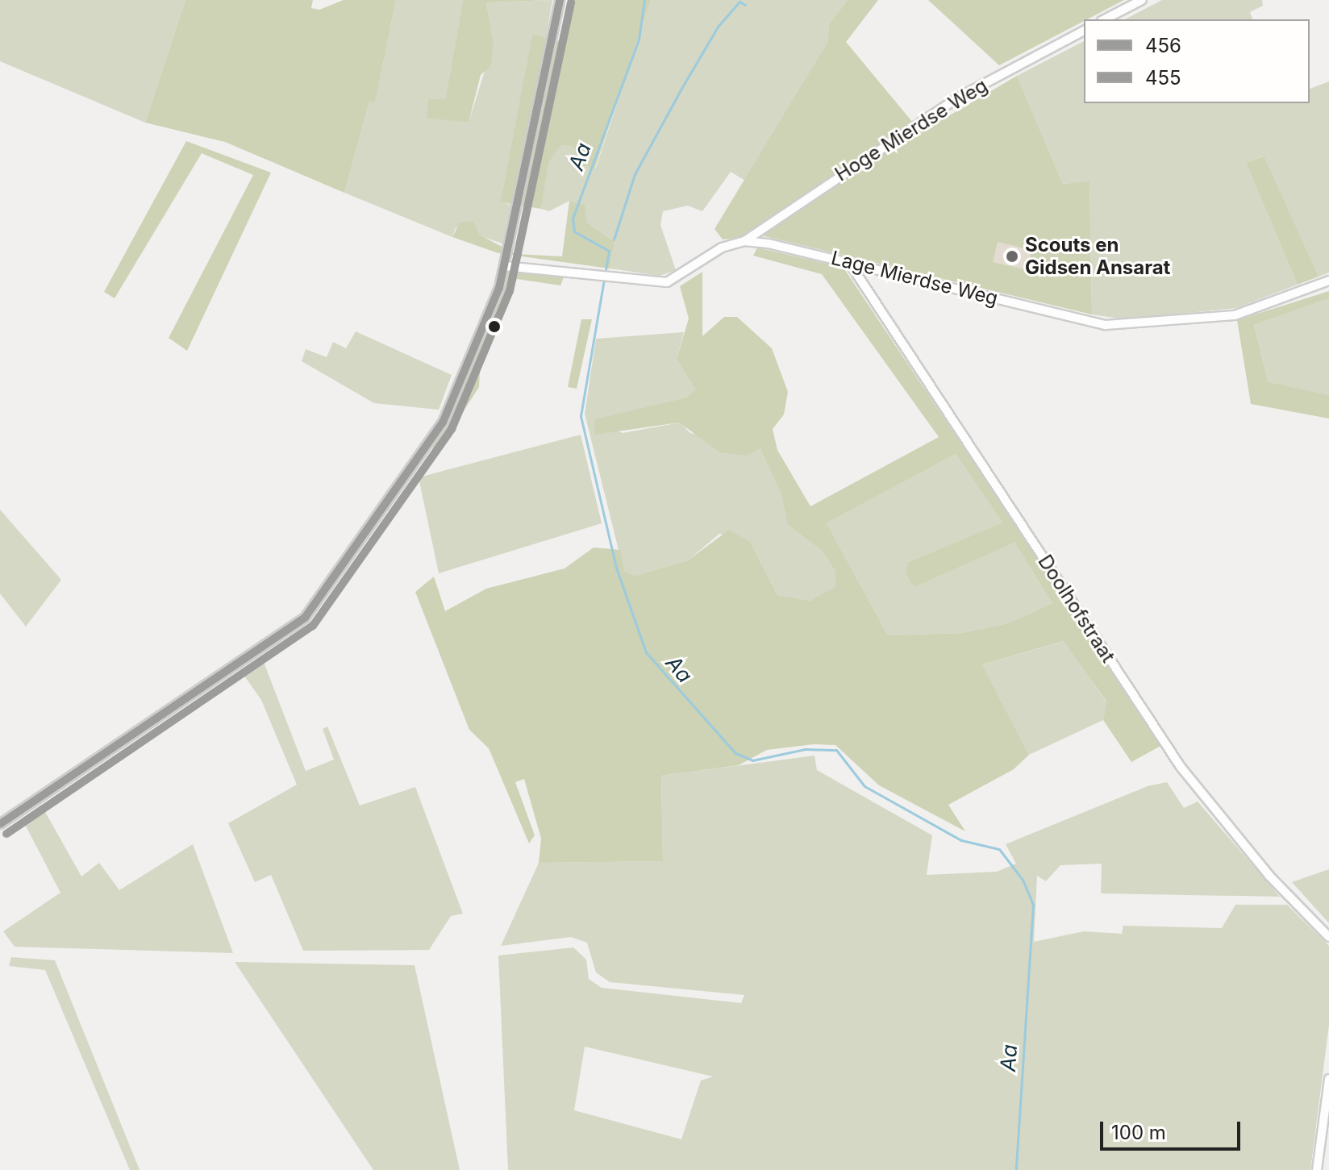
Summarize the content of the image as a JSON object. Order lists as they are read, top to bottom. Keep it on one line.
{"streets":{"street":["Hoge Mierdse Weg","Lage Mierdse Weg","Doolhofstraat"]},"crossings":[["Hoge Mierdse Weg","Lage Mierdse Weg"],["Lage Mierdse Weg","Doolhofstraat"]],"water":["Aa"],"places":["Scouts en Gidsen Ansarat"],"lines":["transit line 456","transit line 455"],"legend":["456","455"],"scale_bar":"100 m"}
